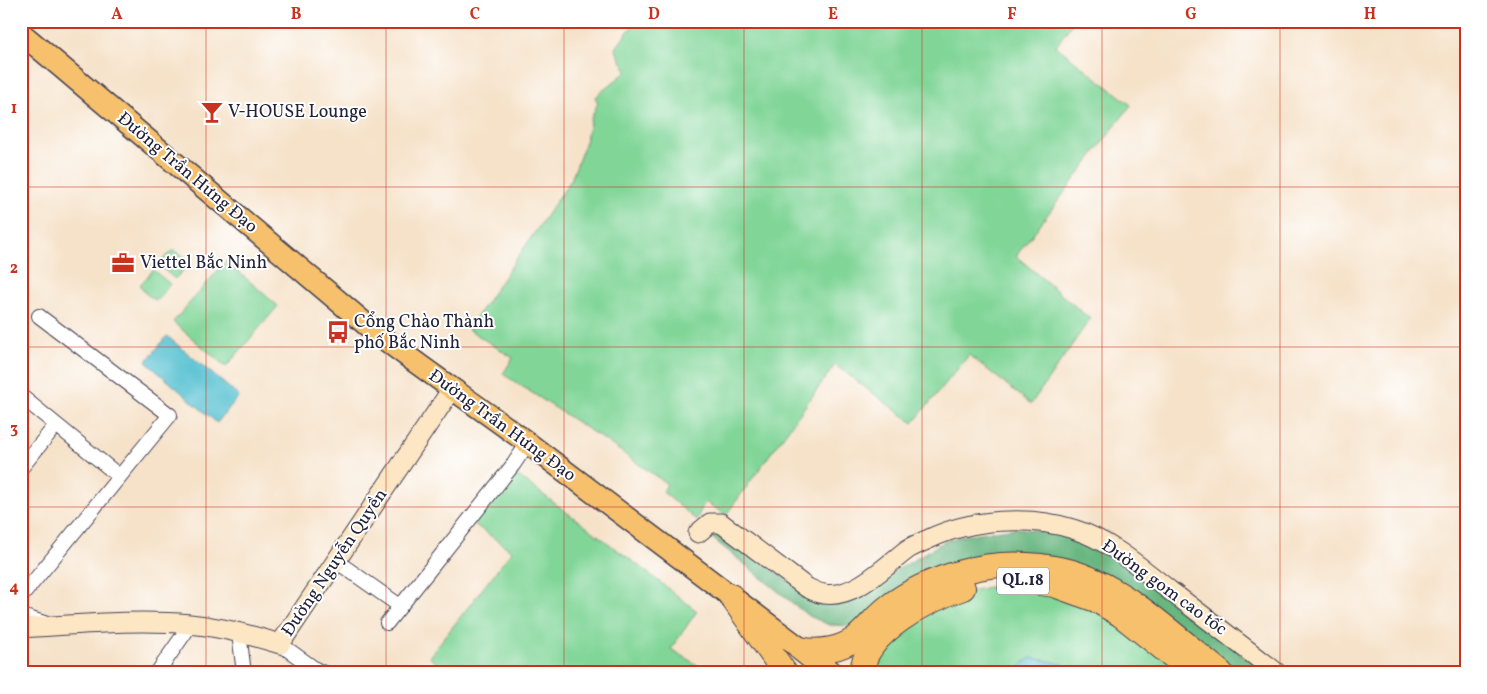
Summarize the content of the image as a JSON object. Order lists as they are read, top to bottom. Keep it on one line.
{"streets":{"highway":["Đường Trần Hưng Đạo","QL.18"],"main road":["Đường Nguyễn Quyền","Đường gom cao tốc"]},"crossings":[["Đường Trần Hưng Đạo","Đường Nguyễn Quyền"]],"places":{"bar":["V-HOUSE Lounge"],"office":["Viettel Bắc Ninh"],"bus stop":["Cổng Chào Thành phố Bắc Ninh"]},"grid":{"columns":["A","B","C","D","E","F","G","H"],"rows":["1","2","3","4"]}}
